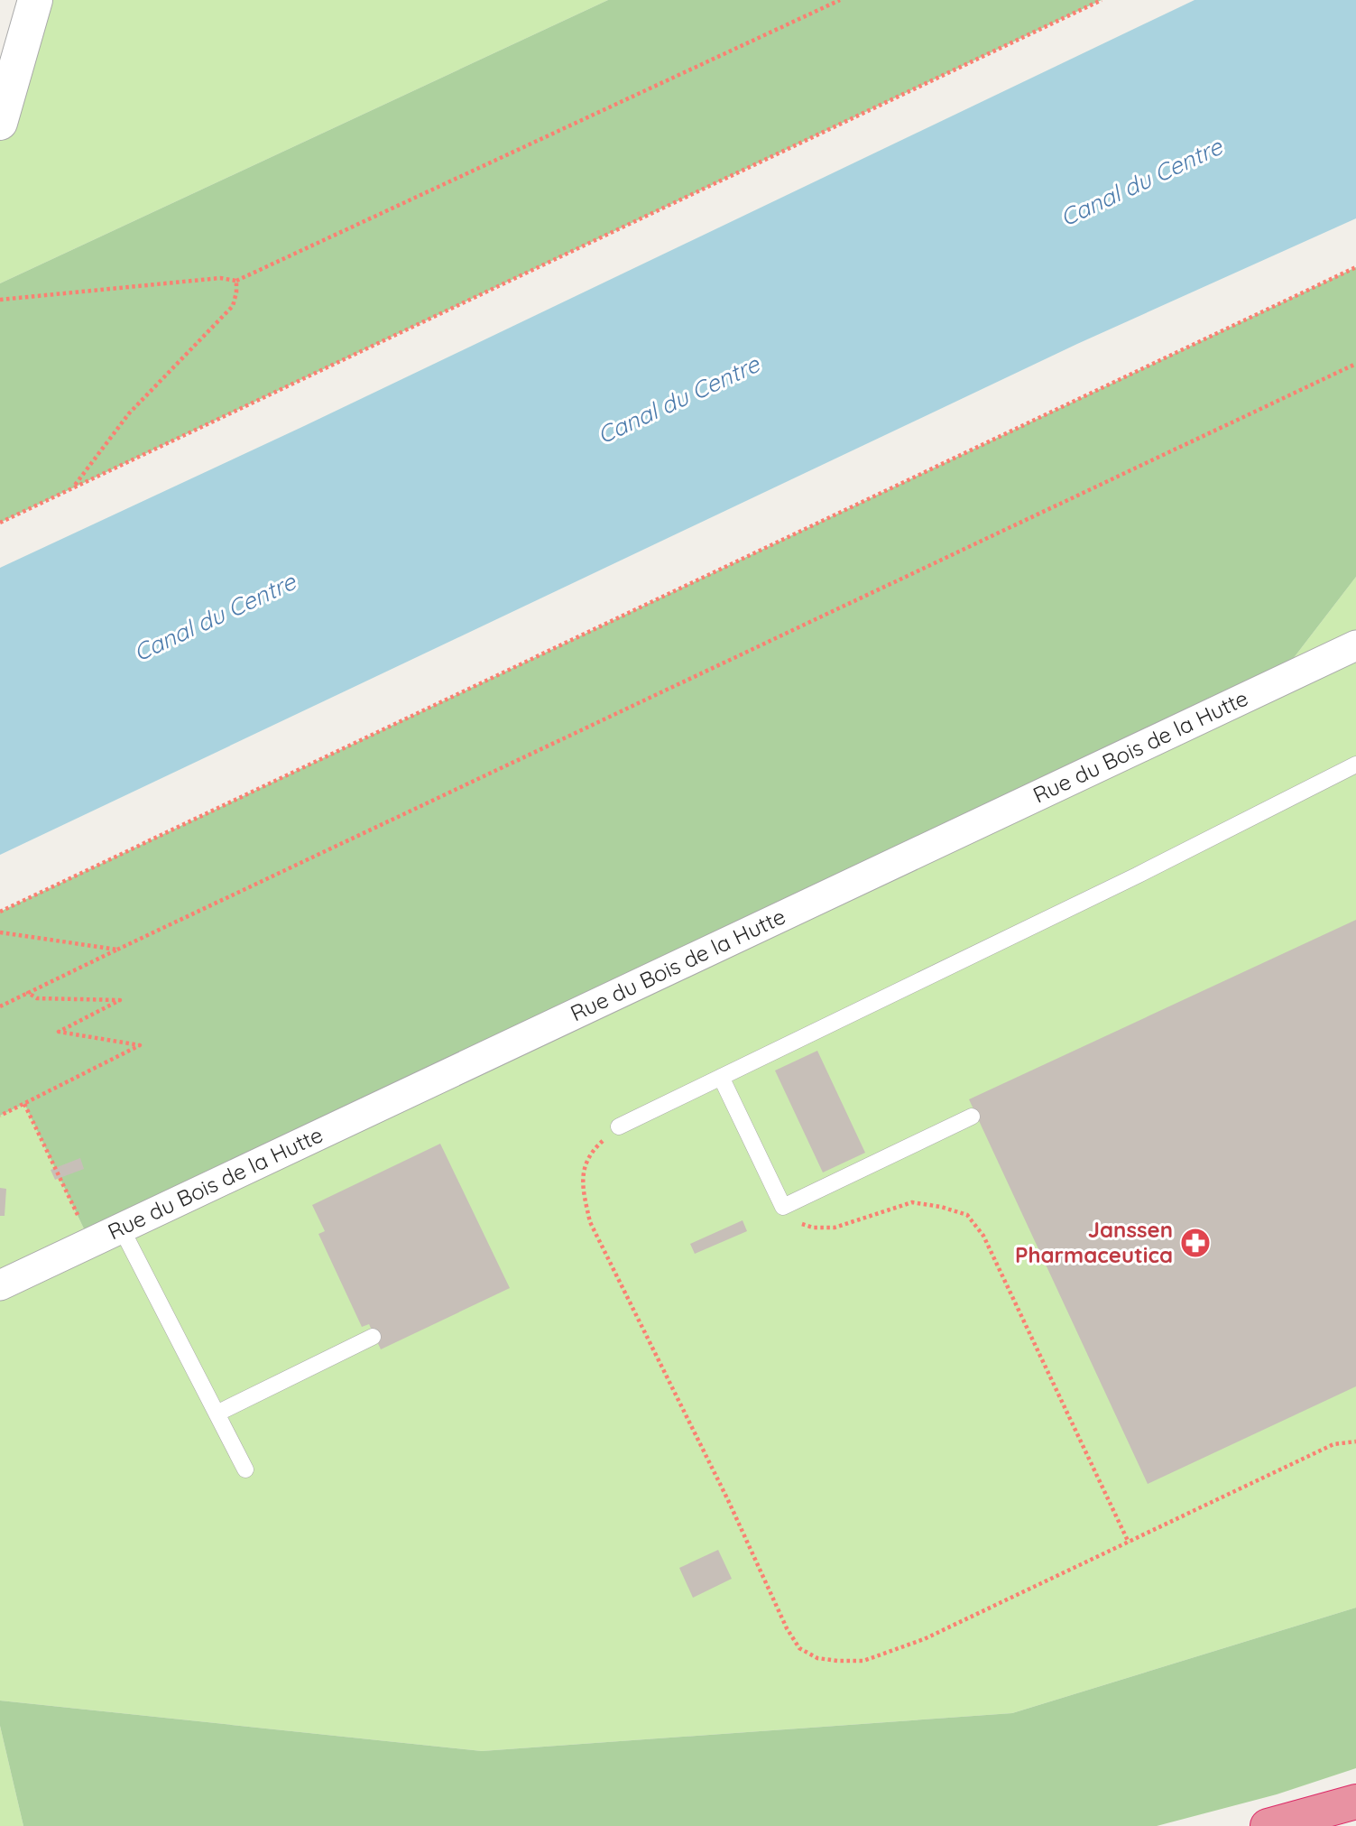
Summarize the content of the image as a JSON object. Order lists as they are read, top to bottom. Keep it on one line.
{"streets":{"street":["Rue du Bois de la Hutte"]},"water":["Canal du Centre"],"places":{"pharmacy":["Janssen Pharmaceutica"]}}
